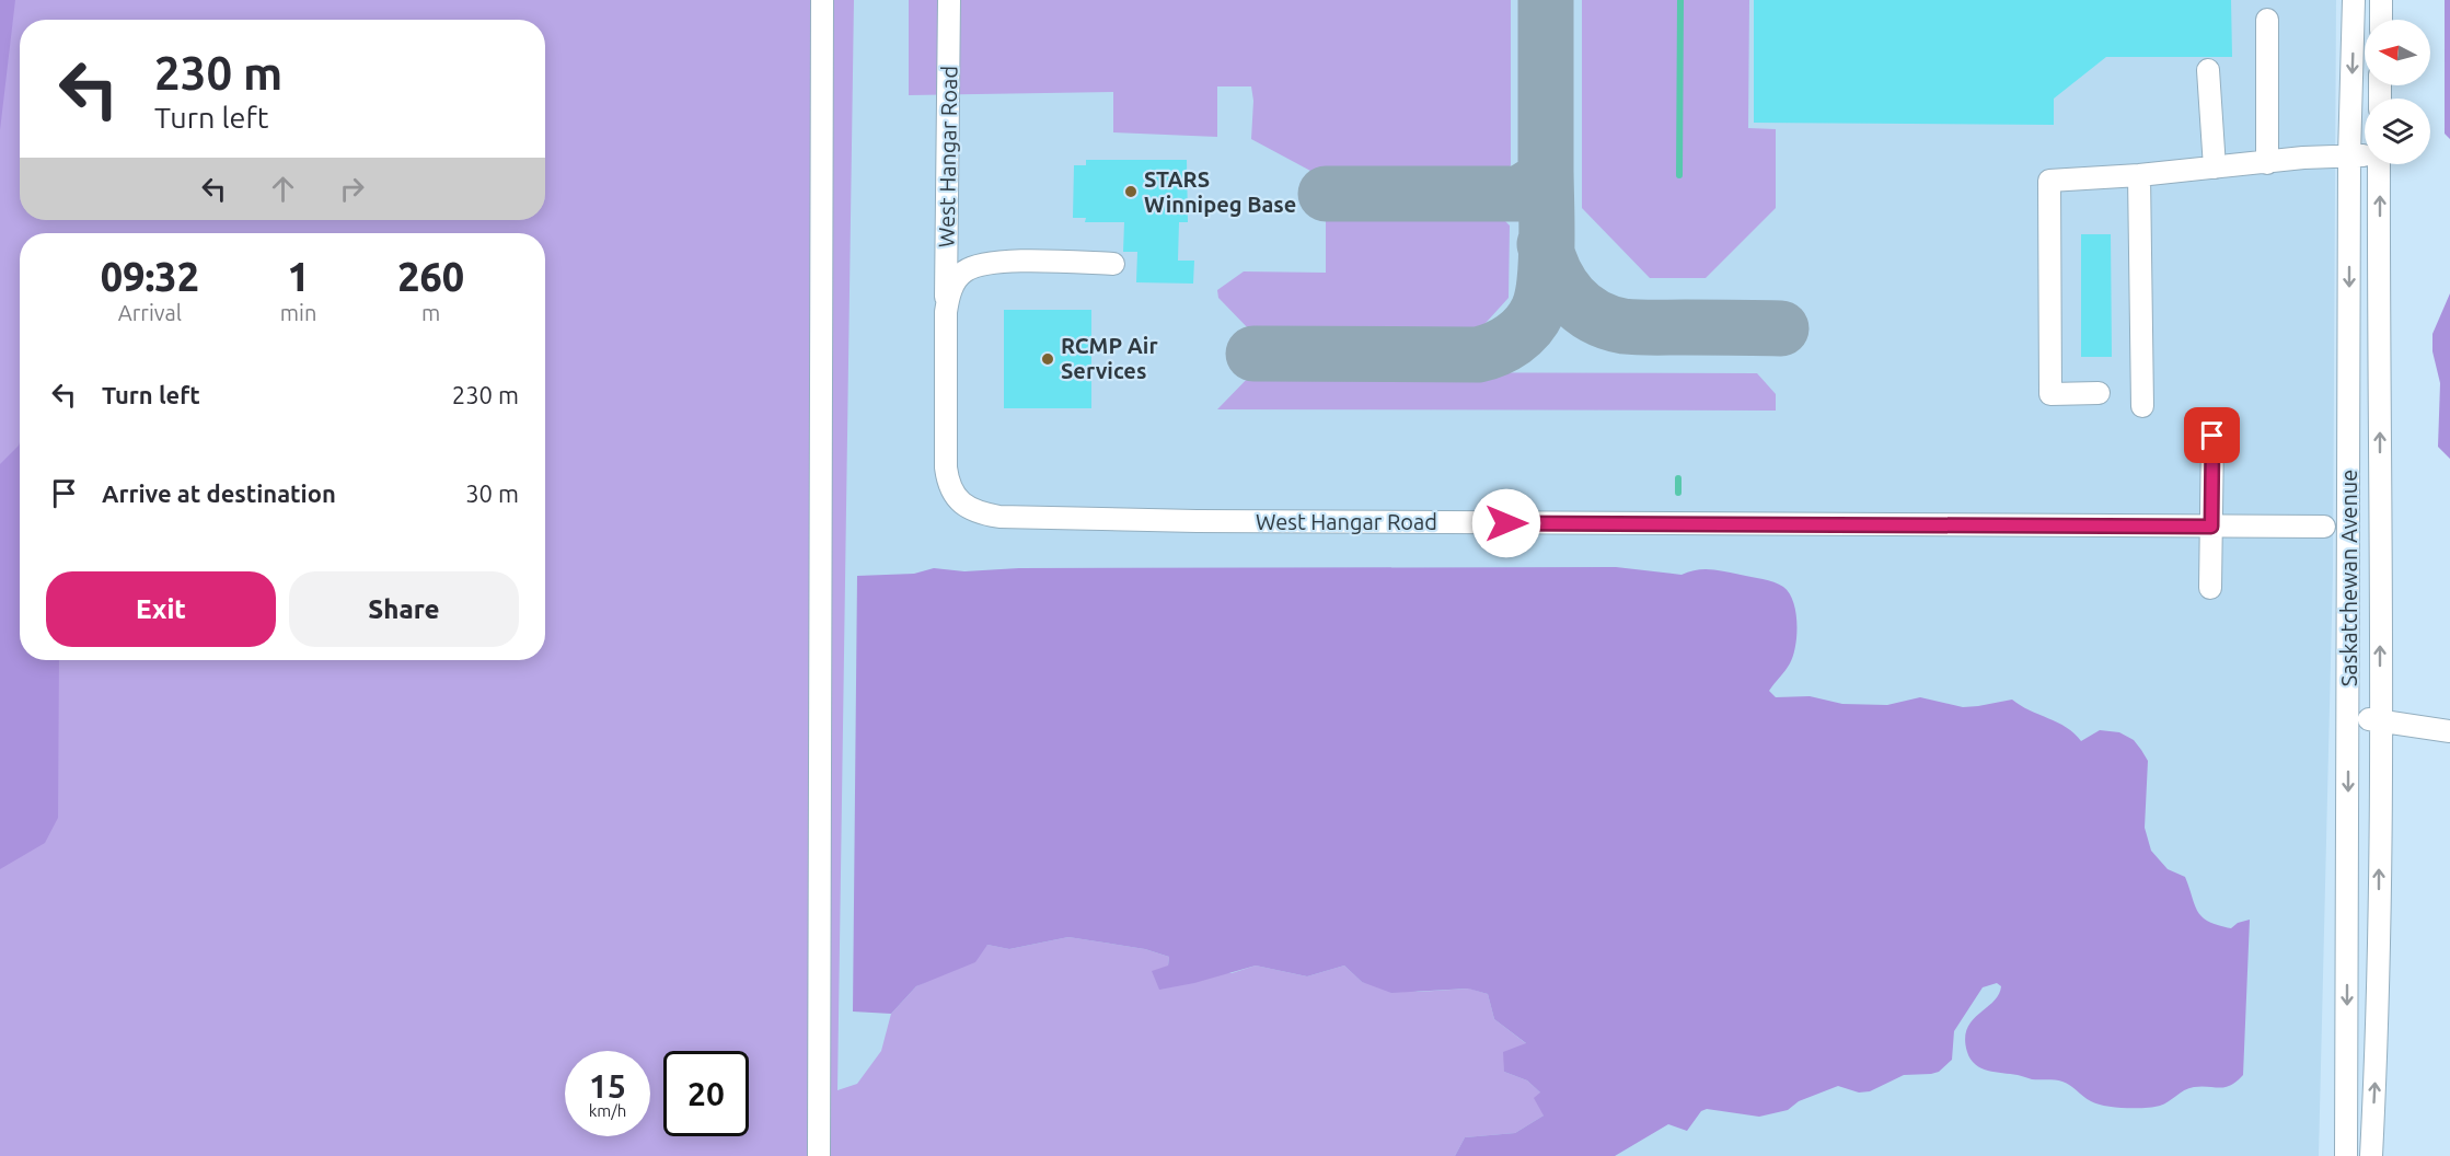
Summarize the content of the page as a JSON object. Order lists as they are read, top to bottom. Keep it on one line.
{"streets":{"street":["West Hangar Road","Saskatchewan Avenue"]},"places":["STARS Winnipeg Base","RCMP Air Services"],"north":"left","page":{"turn":["230 m","Turn left"],"eta":["09:32","Arrival","1","min","260","m"],"list":[{"name":"Turn left","value":"230 m"},{"name":"Arrive at destination","value":"30 m"}],"buttons":["Exit","Share"],"speed":"15 km/h","limit":"20"}}
